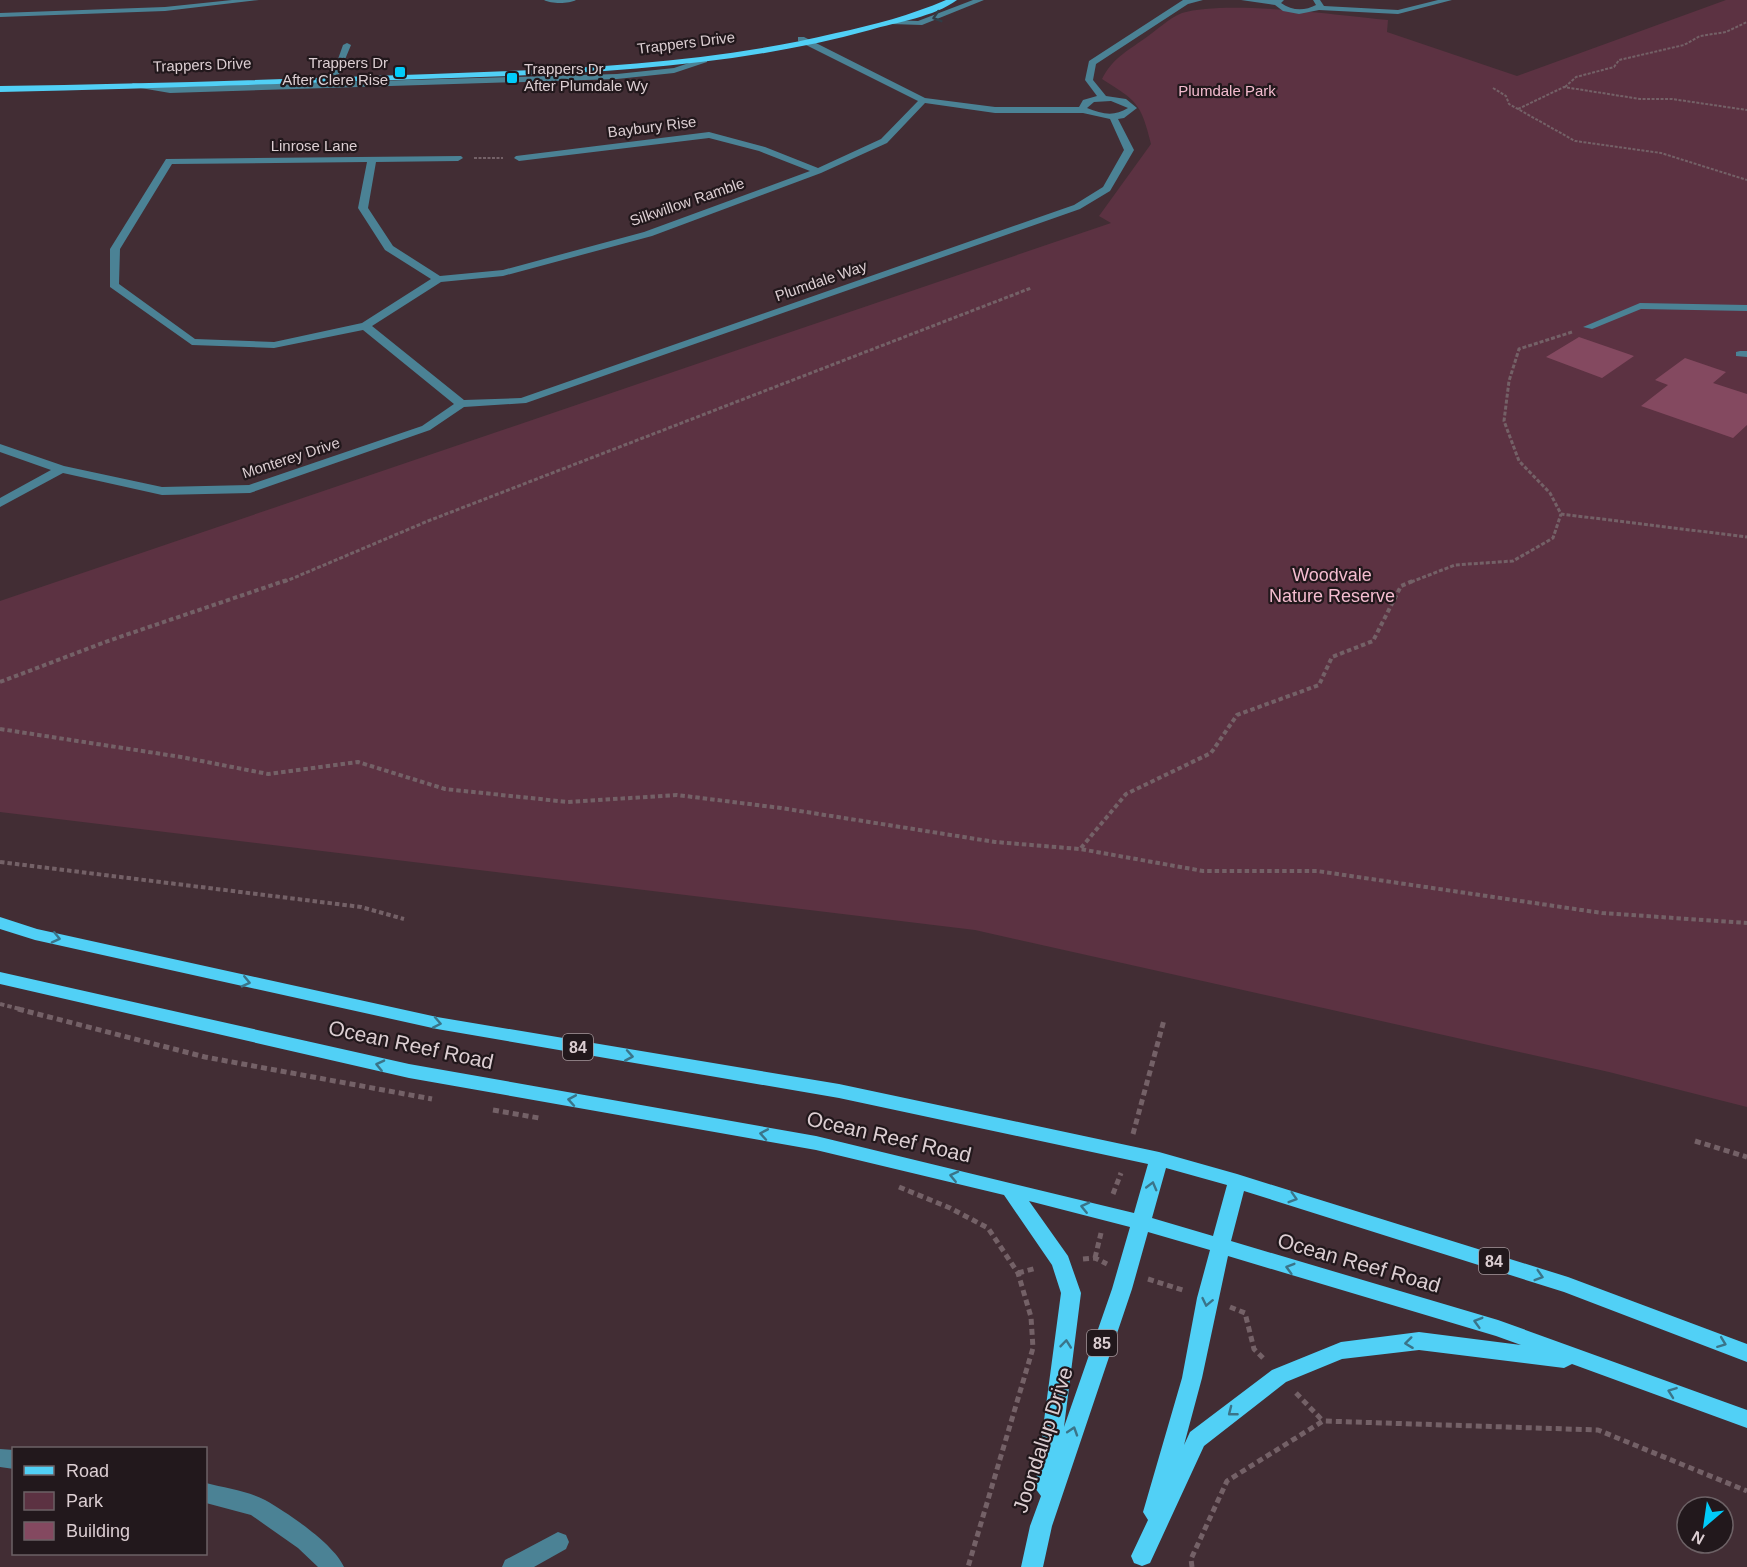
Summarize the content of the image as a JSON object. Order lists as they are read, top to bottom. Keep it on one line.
{"streets":{"main road":["Trappers Drive","Ocean Reef Road","84","85","Joondalup Drive"],"street":["Baybury Rise","Linrose Lane","Silkwillow Ramble","Plumdale Way","Monterey Drive"]},"crossings":[["Baybury Rise","Silkwillow Ramble"],["Plumdale Way","Monterey Drive"],["Ocean Reef Road","Joondalup Drive"]],"parks":["Plumdale Park","Woodvale Nature Reserve"],"places":{"transit":["Trappers Dr After Clere Rise","Trappers Dr After Plumdale Wy"]},"legend":["Road","Park","Building"],"north":"bottom left"}
